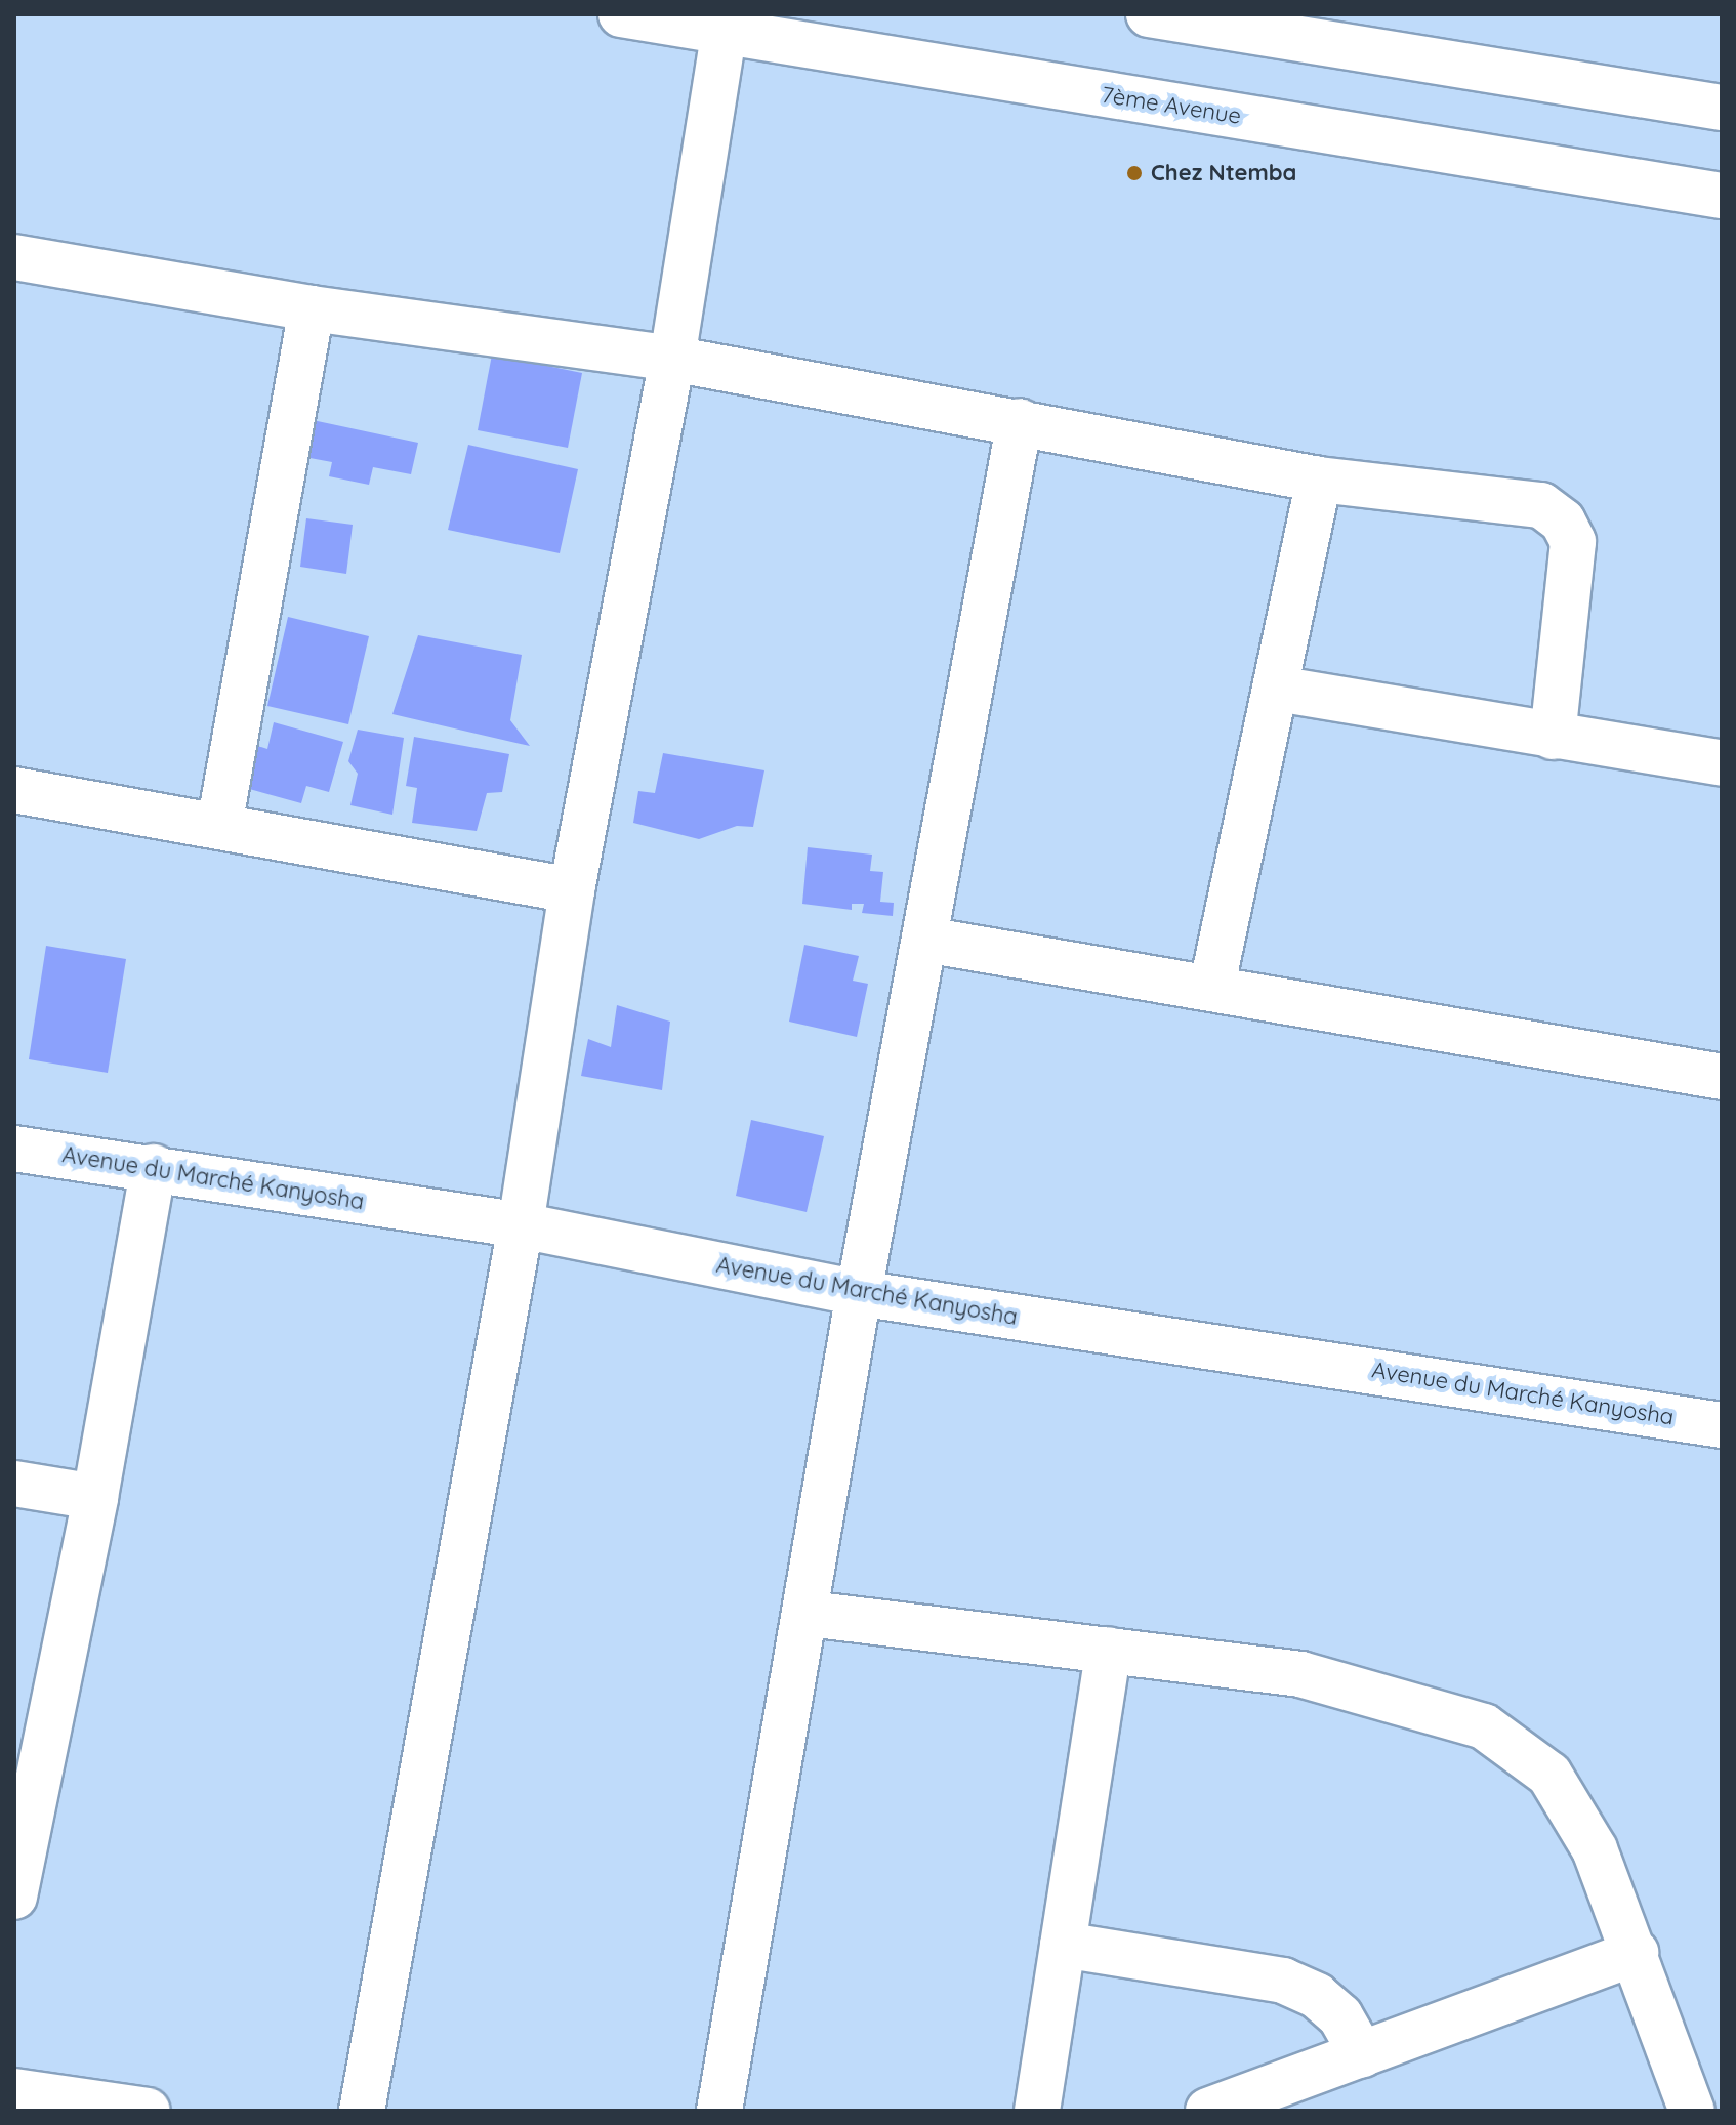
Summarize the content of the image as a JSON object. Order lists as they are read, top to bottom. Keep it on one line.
{"streets":{"street":["7ème Avenue","Avenue du Marché Kanyosha"]},"places":["Chez Ntemba"]}
